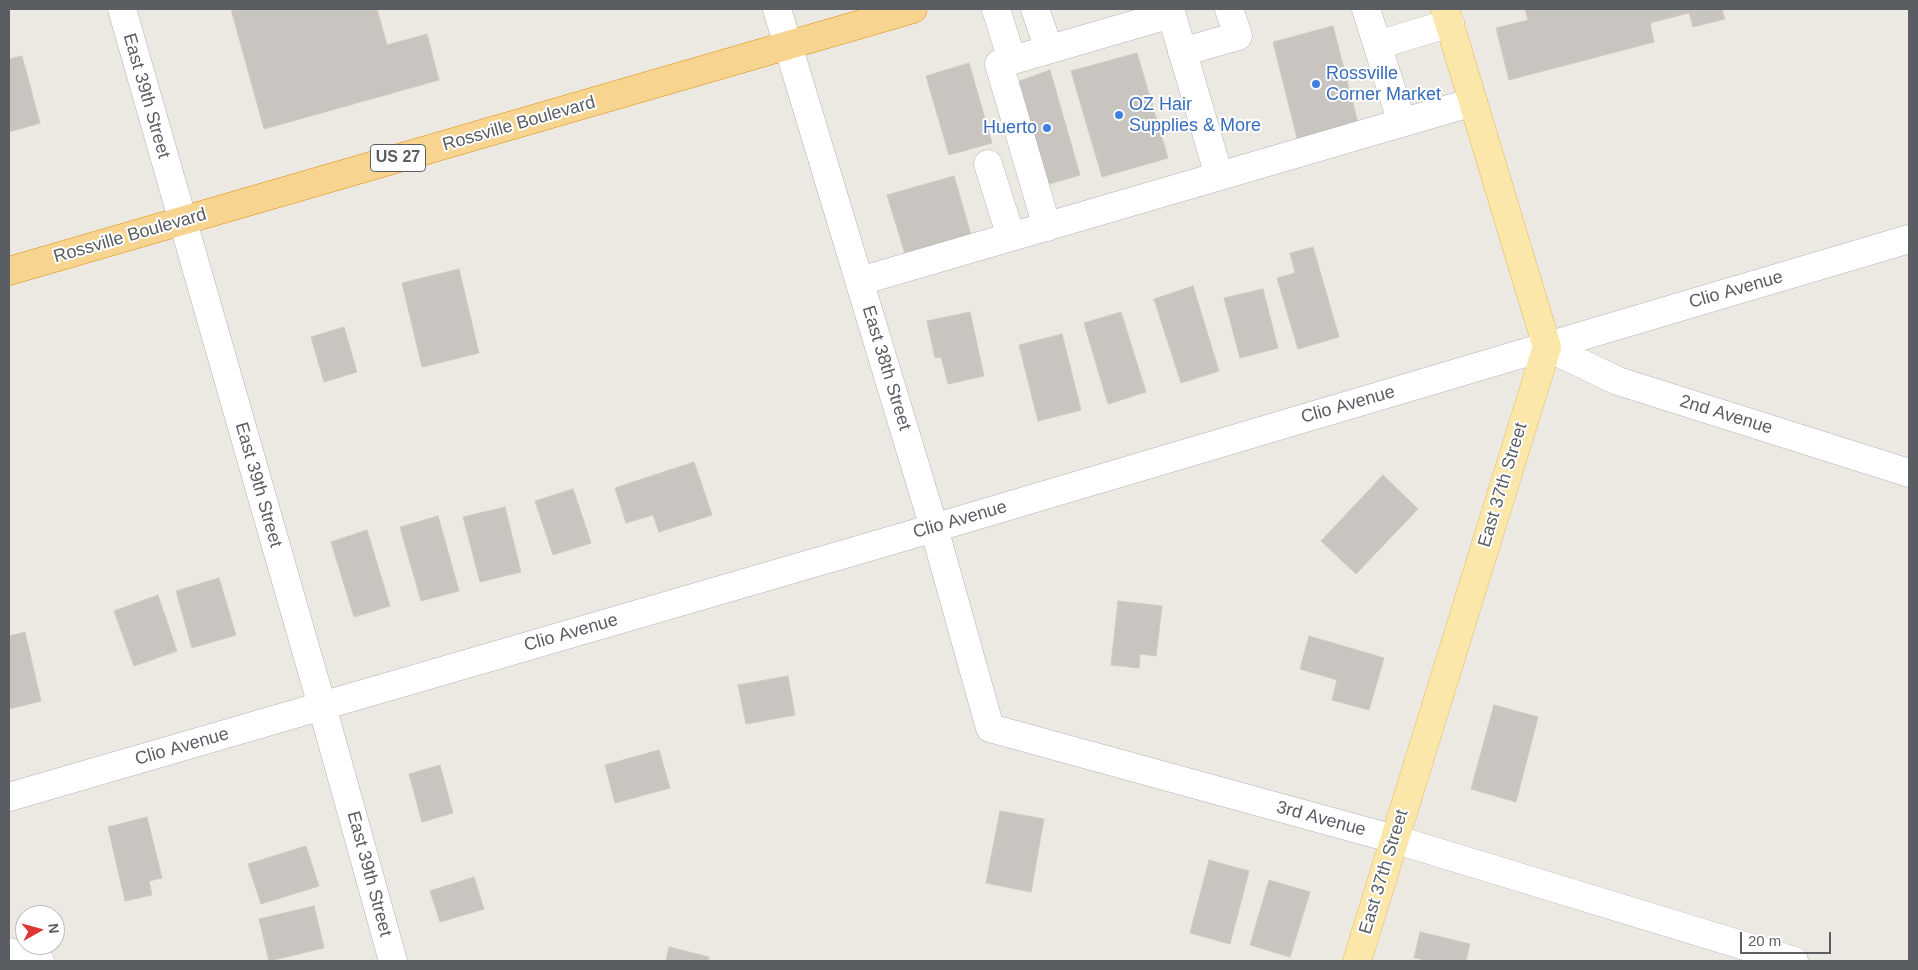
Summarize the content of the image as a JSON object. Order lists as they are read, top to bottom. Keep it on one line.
{"streets":{"highway":["Rossville Boulevard","US 27"],"main road":["East 37th Street"],"street":["East 39th Street","Clio Avenue","East 38th Street","2nd Avenue","3rd Avenue"]},"crossings":[["East 39th Street","Rossville Boulevard"],["East 39th Street","Clio Avenue"],["Rossville Boulevard","East 38th Street"],["Clio Avenue","East 38th Street"],["Clio Avenue","2nd Avenue"],["Clio Avenue","East 37th Street"],["East 38th Street","3rd Avenue"],["2nd Avenue","East 37th Street"],["East 37th Street","3rd Avenue"]],"places":["Rossville Corner Market","OZ Hair Supplies & More","Huerto"],"scale_bar":"20 m","north":"right"}
